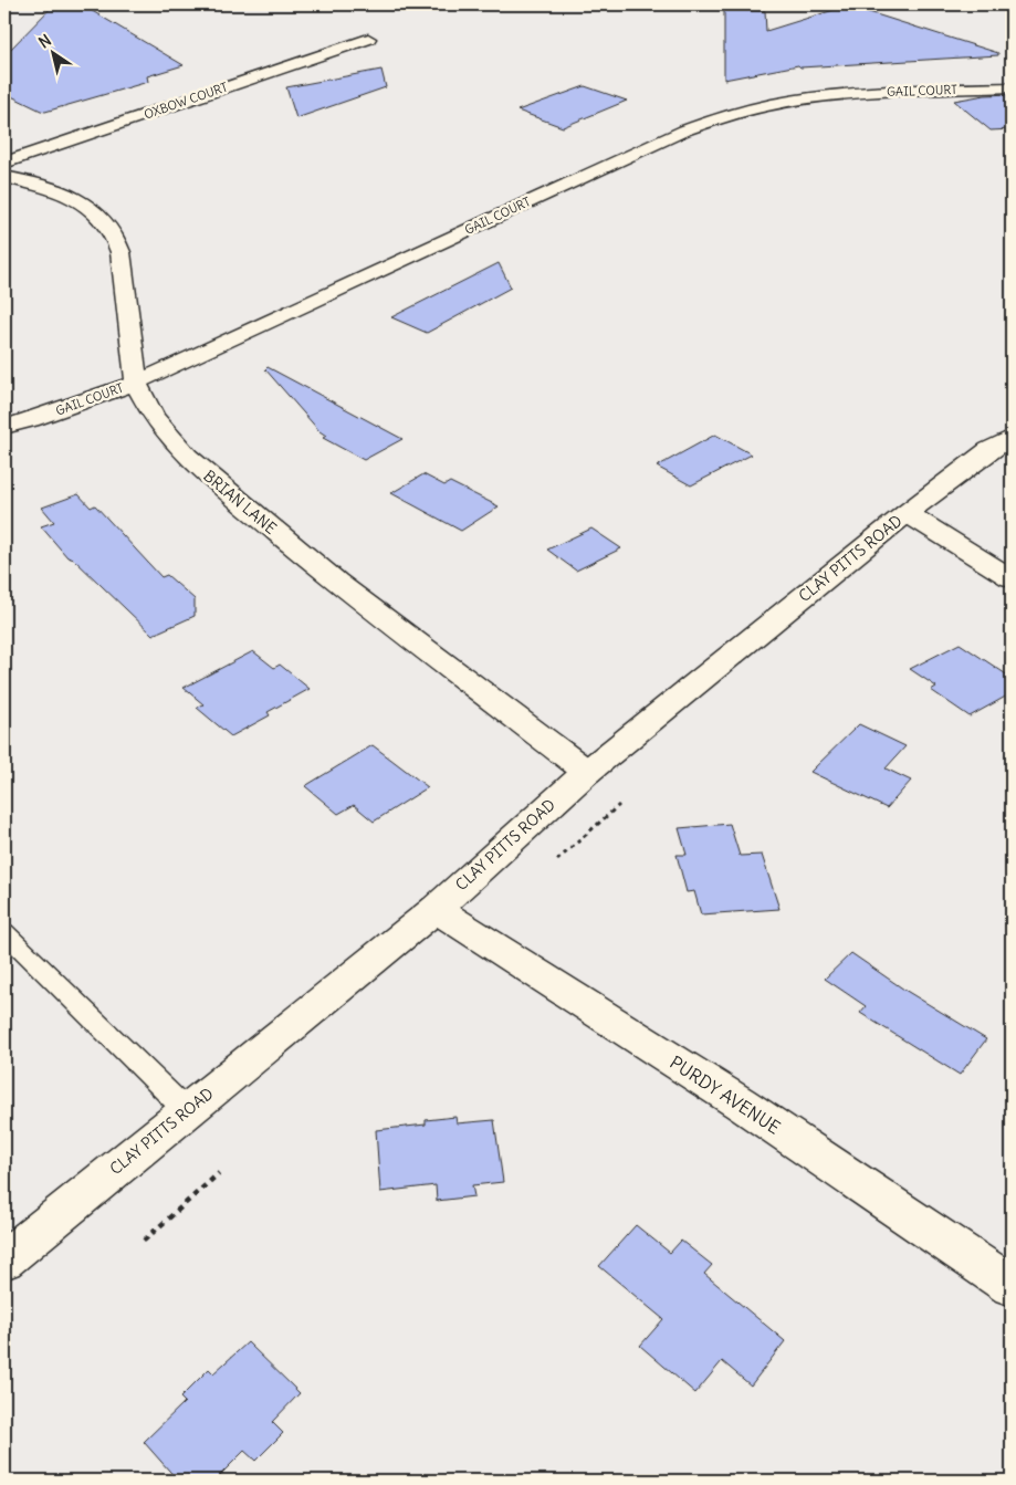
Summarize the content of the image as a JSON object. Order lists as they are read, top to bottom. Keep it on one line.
{"streets":{"street":["GAIL COURT","OXBOW COURT","BRIAN LANE","CLAY PITTS ROAD","PURDY AVENUE"]},"crossings":[["GAIL COURT","BRIAN LANE"],["BRIAN LANE","CLAY PITTS ROAD"],["CLAY PITTS ROAD","PURDY AVENUE"]],"north":"top left"}
